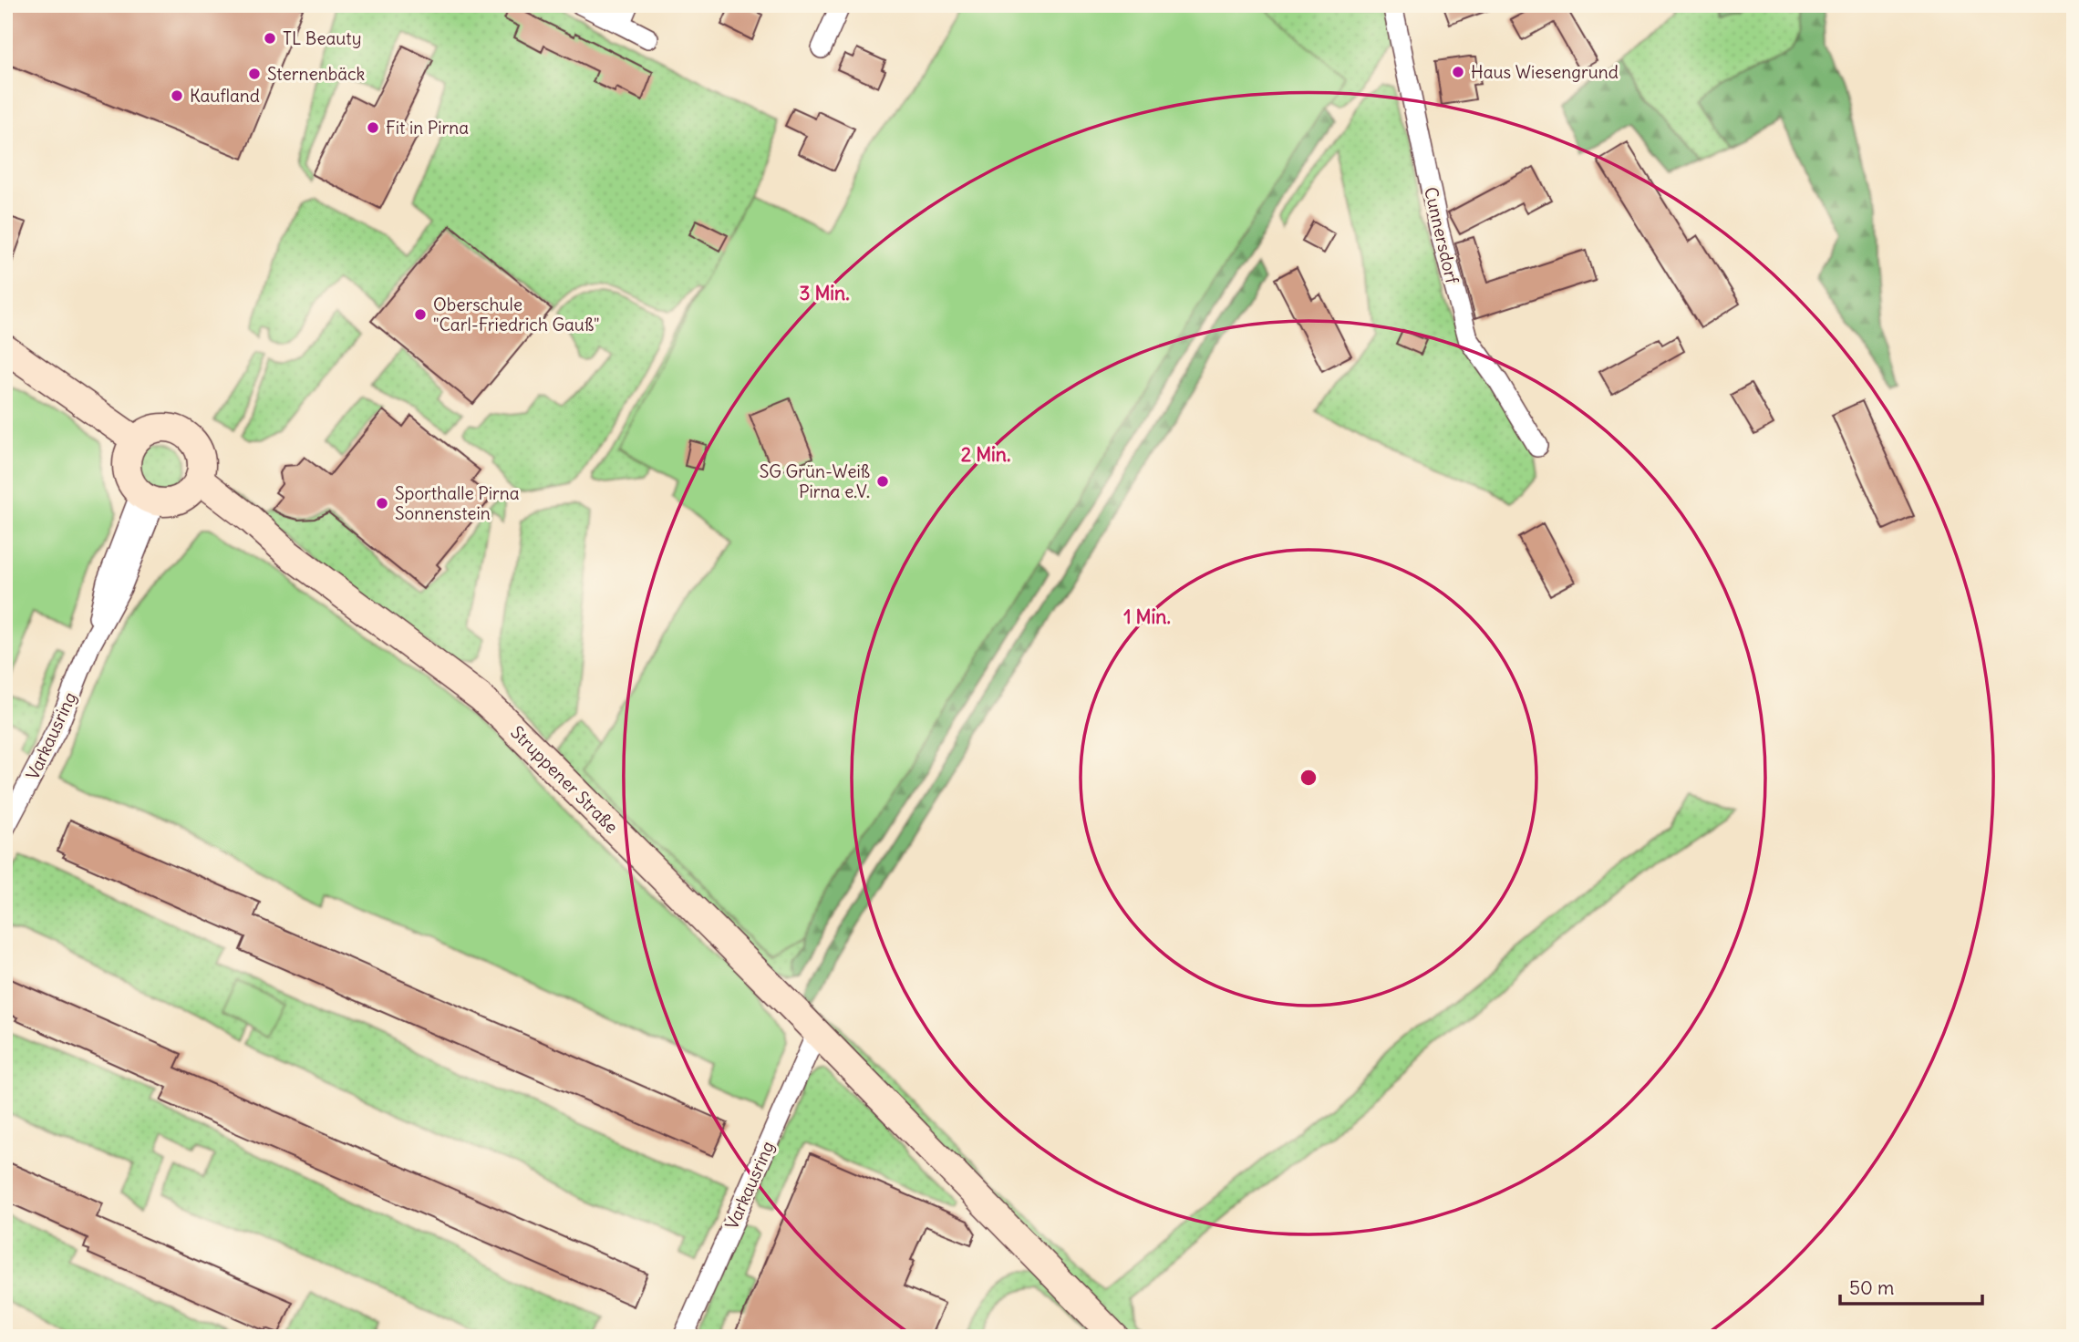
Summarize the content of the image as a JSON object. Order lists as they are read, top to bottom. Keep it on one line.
{"streets":{"main road":["Struppener Straße"],"street":["Cunnersdorf","Varkausring"]},"crossings":[["Varkausring","Struppener Straße"]],"places":["TL Beauty","Haus Wiesengrund","Sternenbäck","Kaufland","Fit in Pirna","Oberschule \"Carl-Friedrich Gauß\"","SG Grün-Weiß Pirna e.V.","Sporthalle Pirna Sonnenstein"],"scale_bar":"50 m","rings":["3 Min.","2 Min.","1 Min."]}
